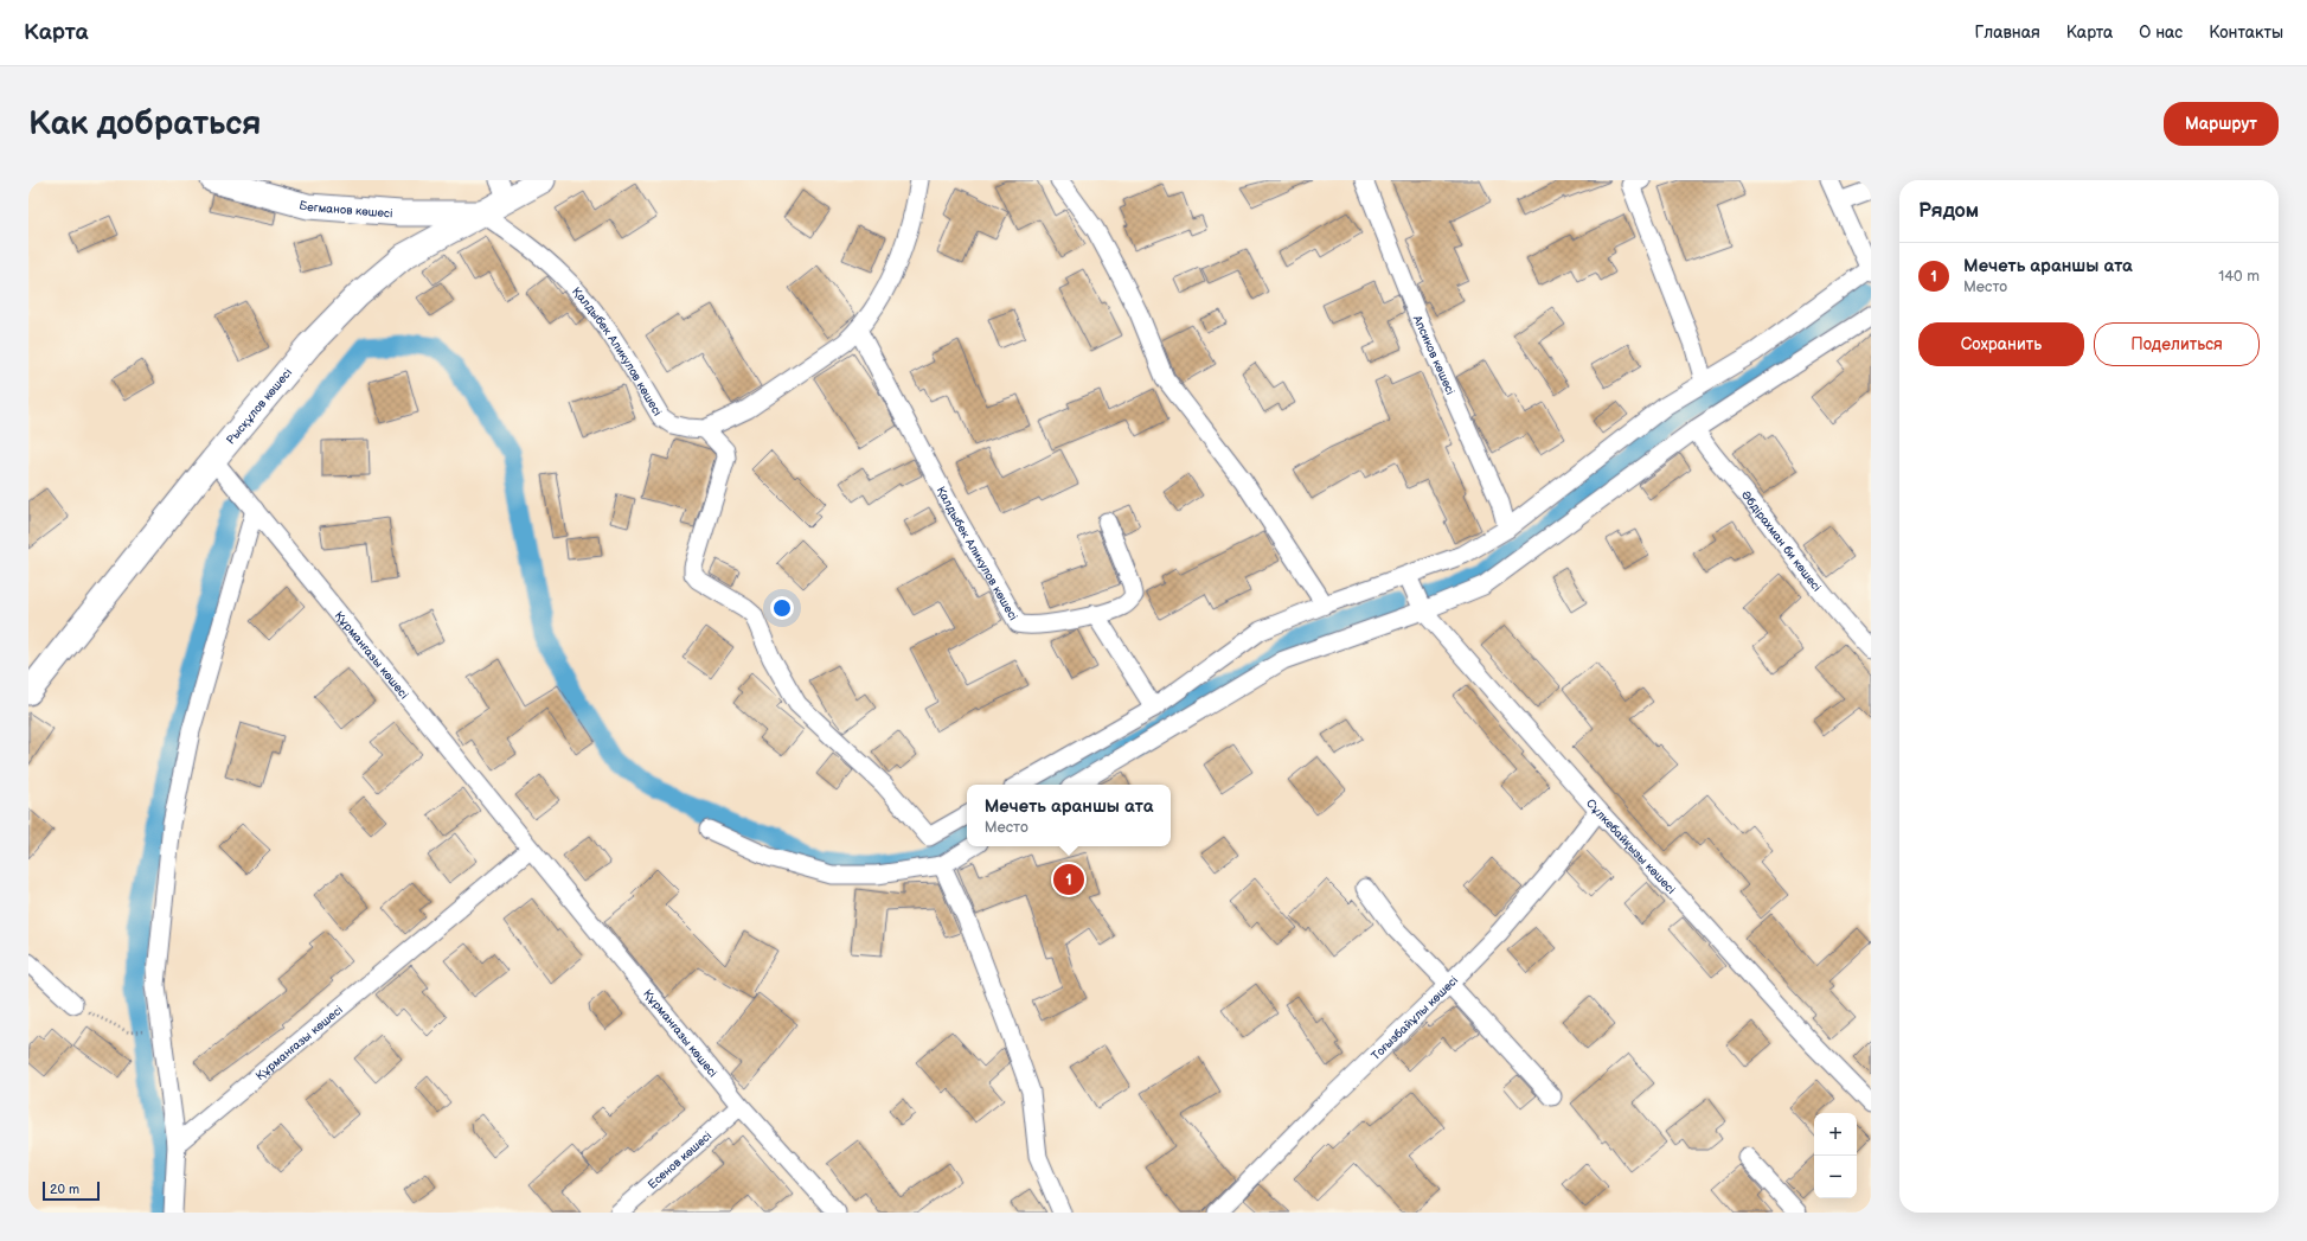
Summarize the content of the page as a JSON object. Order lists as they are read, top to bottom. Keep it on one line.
{"streets":{"main road":["Бегманов көшесі","Рысқұлов көшесі"],"street":["Қалдыбек Аликулов көшесі","Апсиков көшесі","Әбдірахман би көшесі","Құрманғазы көшесі","Сұлкебайқызы көшесі","Тоғызбайұлы көшесі","Есенов көшесі"]},"crossings":[["Бегманов көшесі","Қалдыбек Аликулов көшесі"],["Бегманов көшесі","Рысқұлов көшесі"],["Қалдыбек Аликулов көшесі","Рысқұлов көшесі"],["Рысқұлов көшесі","Құрманғазы көшесі"],["Құрманғазы көшесі","Есенов көшесі"],["Сұлкебайқызы көшесі","Тоғызбайұлы көшесі"]],"scale_bar":"20 m","page":{"header":"Карта","nav":["Главная","Карта","О нас","Контакты"],"buttons":["Маршрут",["Сохранить","Поделиться"]],"title":"Как добраться","heading":"Рядом","list":[{"mark":"1","name":"Мечеть араншы ата","note":"Место","value":"140 m"}],"popup":["Мечеть араншы ата","Место"],"pins":"1","map_buttons":["+","−"],"scale":"20 m"}}
